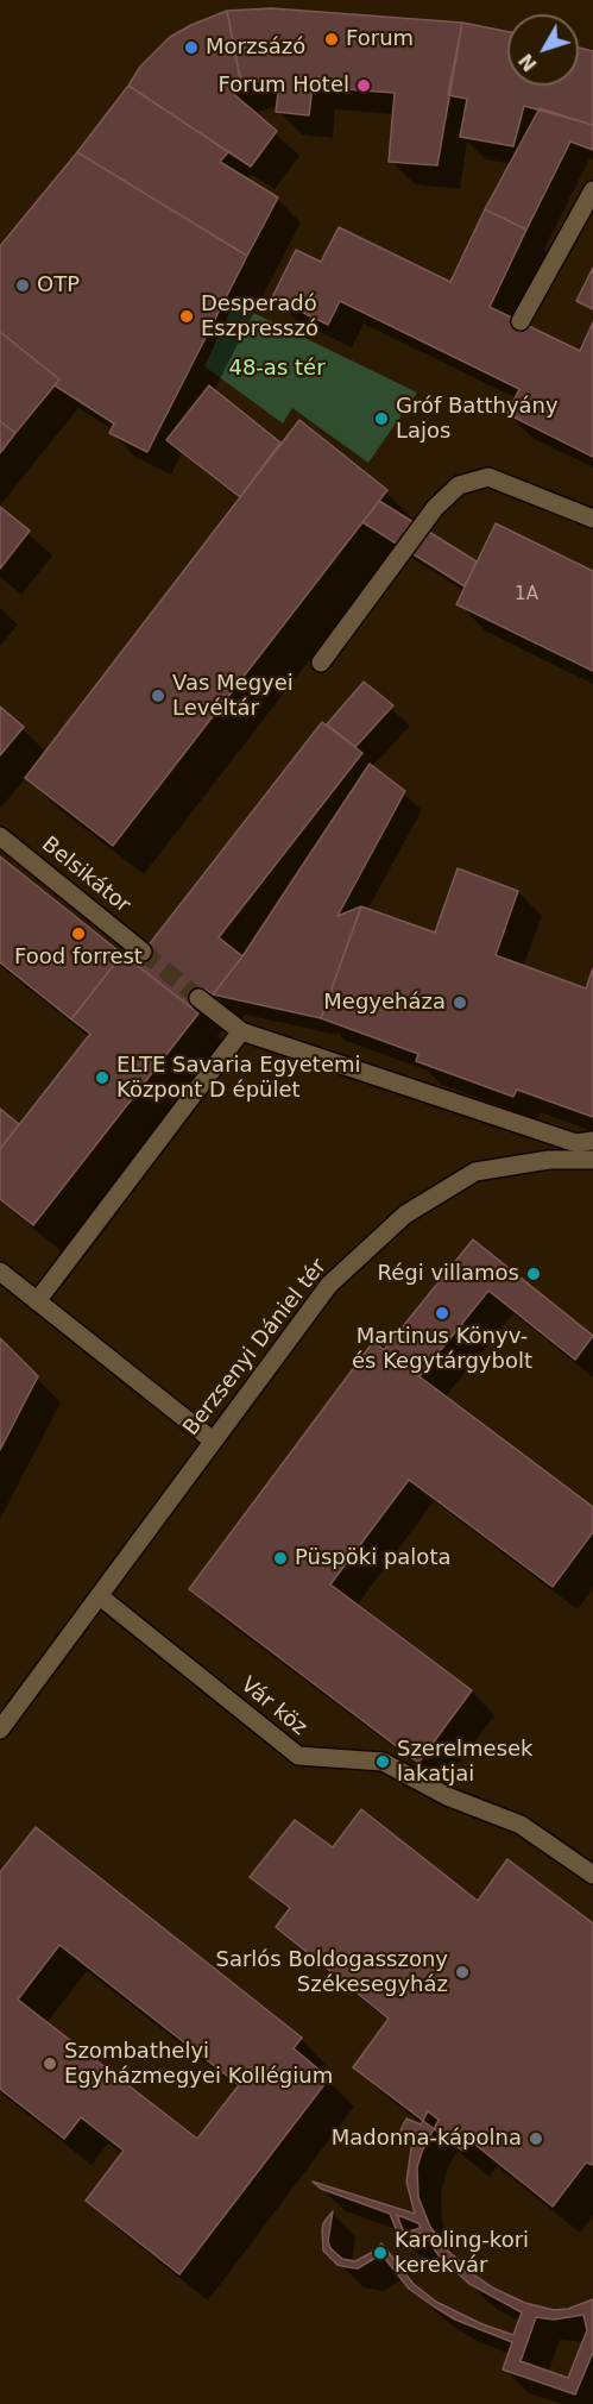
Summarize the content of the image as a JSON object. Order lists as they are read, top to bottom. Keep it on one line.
{"streets":{"street":["Belsikátor","Berzsenyi Dániel tér","Vár köz"]},"crossings":[["Berzsenyi Dániel tér","Vár köz"]],"parks":["48-as tér"],"places":["Forum","Morzsázó","Forum Hotel","OTP","Desperadó Eszpresszó","Gróf Batthyány Lajos","Vas Megyei Levéltár","Food forrest","Megyeháza","ELTE Savaria Egyetemi Központ D épület","Régi villamos","Martinus Könyv- és Kegytárgybolt","Püspöki palota","Szerelmesek lakatjai","Sarlós Boldogasszony Székesegyház","Szombathelyi Egyházmegyei Kollégium","Madonna-kápolna","Karoling-kori kerekvár"],"house_numbers":["1A"],"north":"bottom left"}
